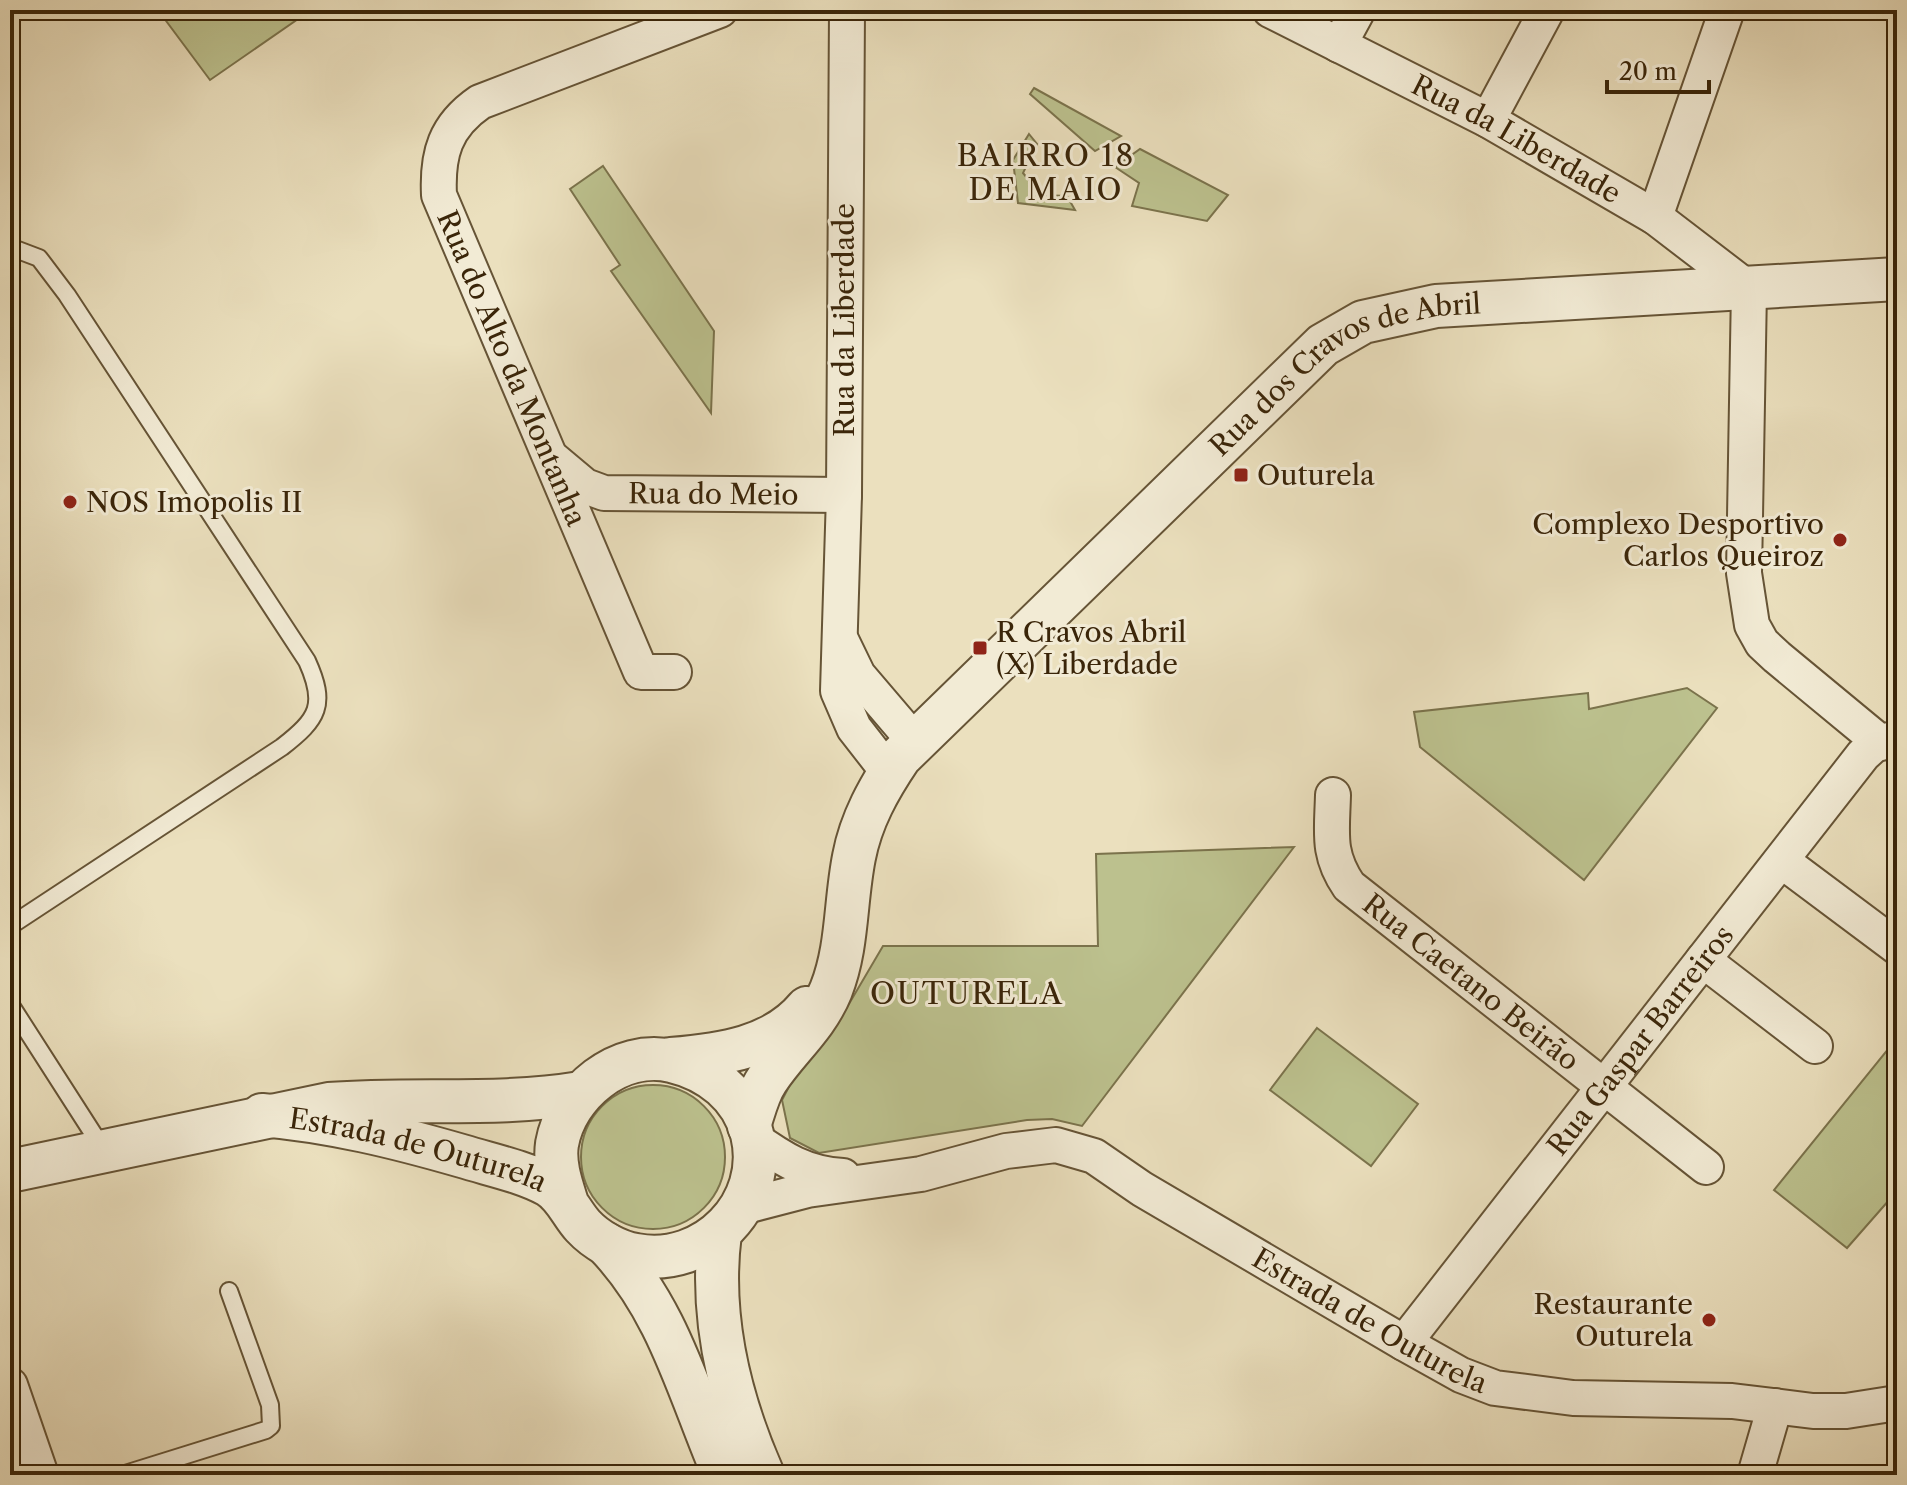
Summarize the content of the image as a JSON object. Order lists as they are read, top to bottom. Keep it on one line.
{"streets":{"street":["Rua da Liberdade","Rua do Alto da Montanha","Rua dos Cravos de Abril","Rua do Meio","Rua Caetano Beirão","Rua Gaspar Barreiros","Estrada de Outurela"]},"crossings":[["Rua da Liberdade","Rua dos Cravos de Abril"],["Rua da Liberdade","Rua do Meio"],["Rua da Liberdade","Rua Gaspar Barreiros"],["Rua do Alto da Montanha","Rua do Meio"],["Rua dos Cravos de Abril","Rua Gaspar Barreiros"],["Rua Caetano Beirão","Rua Gaspar Barreiros"],["Rua Gaspar Barreiros","Estrada de Outurela"]],"districts":["BAIRRO 18 DE MAIO","OUTURELA"],"places":{"transit":["Outurela","R Cravos Abril (X) Liberdade"],"other":["NOS Imopolis II","Complexo Desportivo Carlos Queiroz","Restaurante Outurela"]},"scale_bar":"20 m"}
